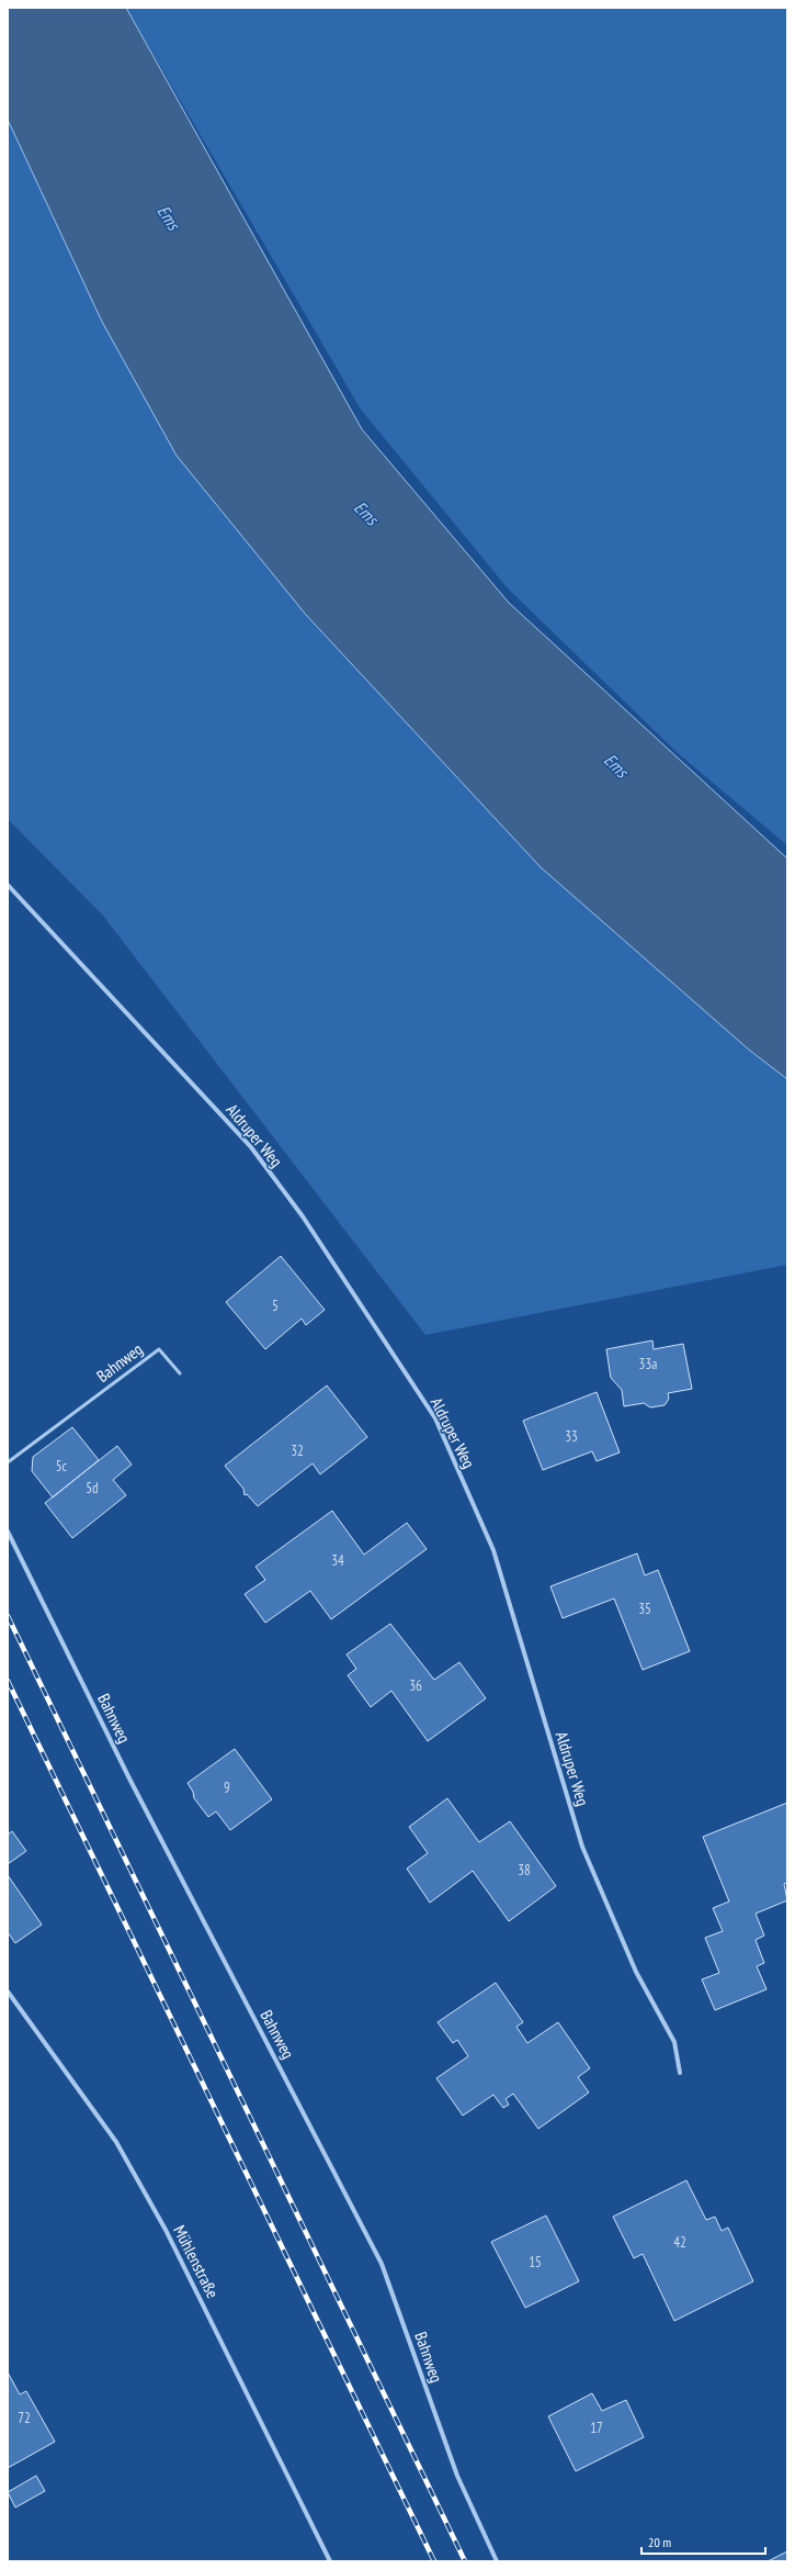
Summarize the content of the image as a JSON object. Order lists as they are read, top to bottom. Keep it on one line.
{"streets":{"street":["Aldruper Weg","Bahnweg","Mühlenstraße"]},"water":["Ems"],"house_numbers":["5","33a","33","32","5c","5d","34","35","36","9","38","42","15","72","17"],"scale_bar":"20 m"}
